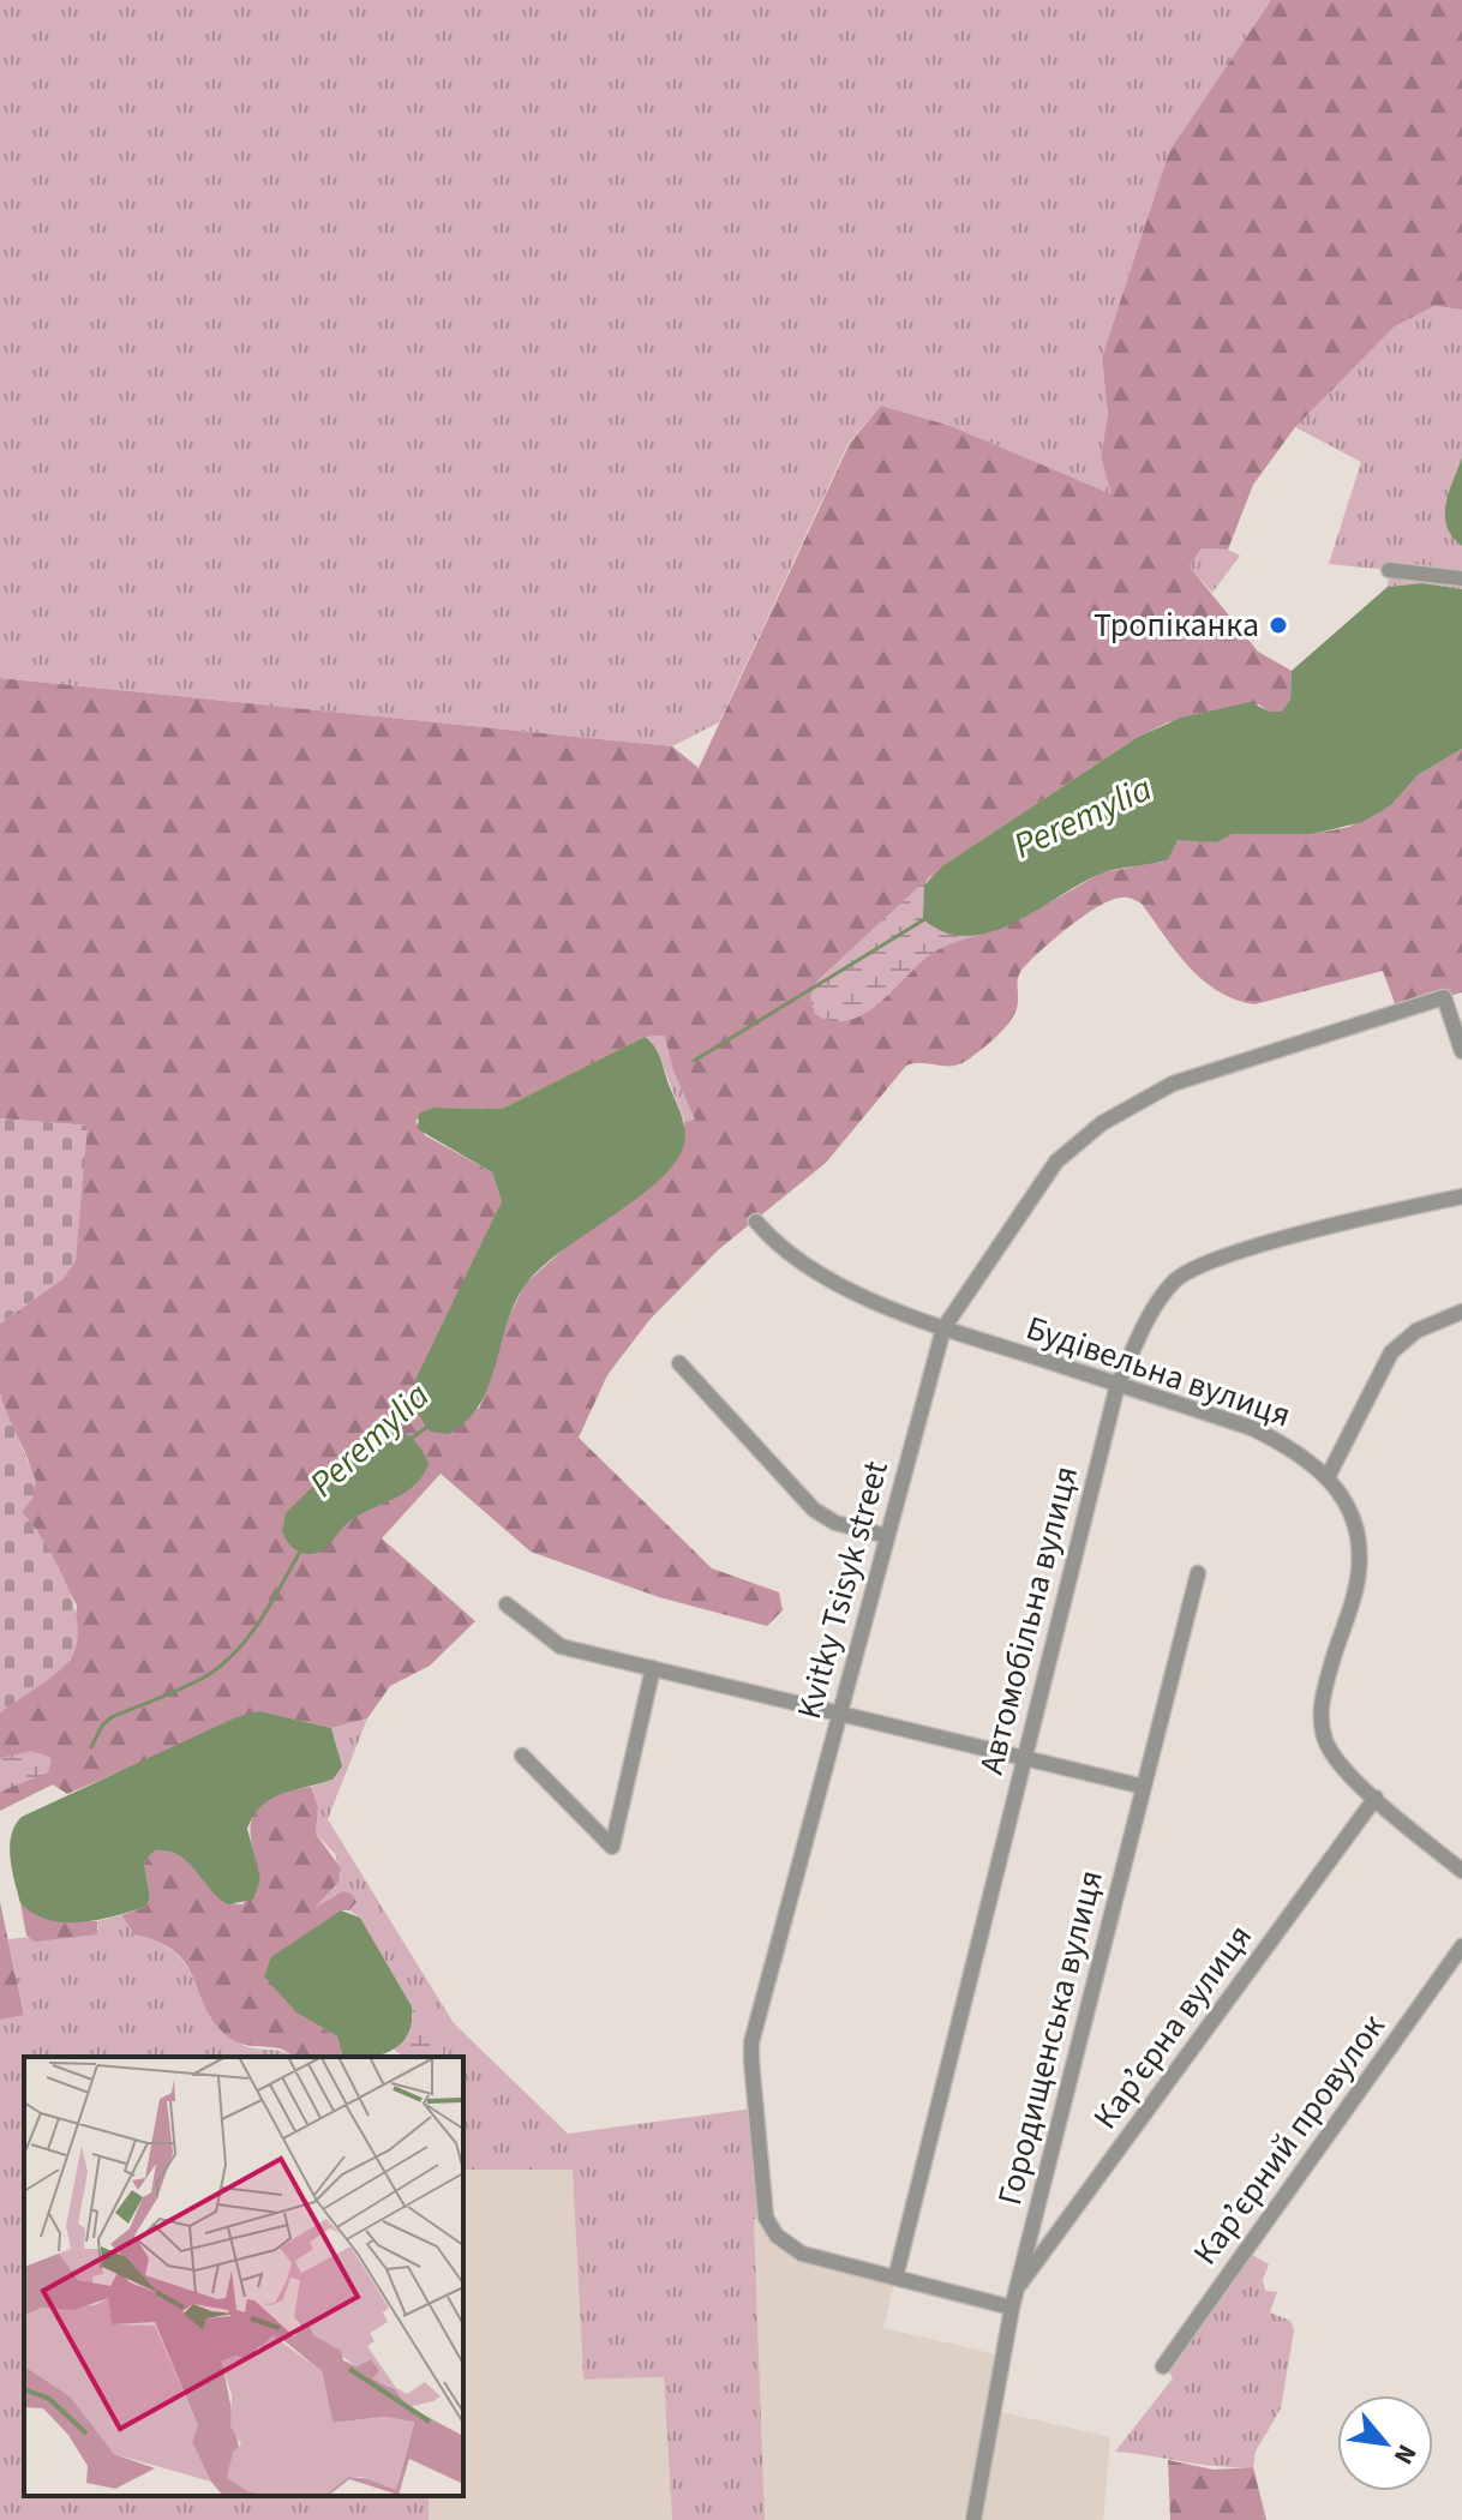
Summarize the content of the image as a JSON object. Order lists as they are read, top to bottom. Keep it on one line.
{"streets":{"street":["Будівельна вулиця","Kvitky Tsisyk street","Автомобільна вулиця","Карʼєрна вулиця","Городищенська вулиця","Карʼєрний провулок"]},"crossings":[["Будівельна вулиця","Kvitky Tsisyk street"],["Будівельна вулиця","Автомобільна вулиця"],["Будівельна вулиця","Карʼєрна вулиця"],["Kvitky Tsisyk street","Автомобільна вулиця"],["Kvitky Tsisyk street","Городищенська вулиця"],["Карʼєрна вулиця","Городищенська вулиця"]],"water":["Peremylia"],"places":["Тропіканка"],"north":"bottom right"}
